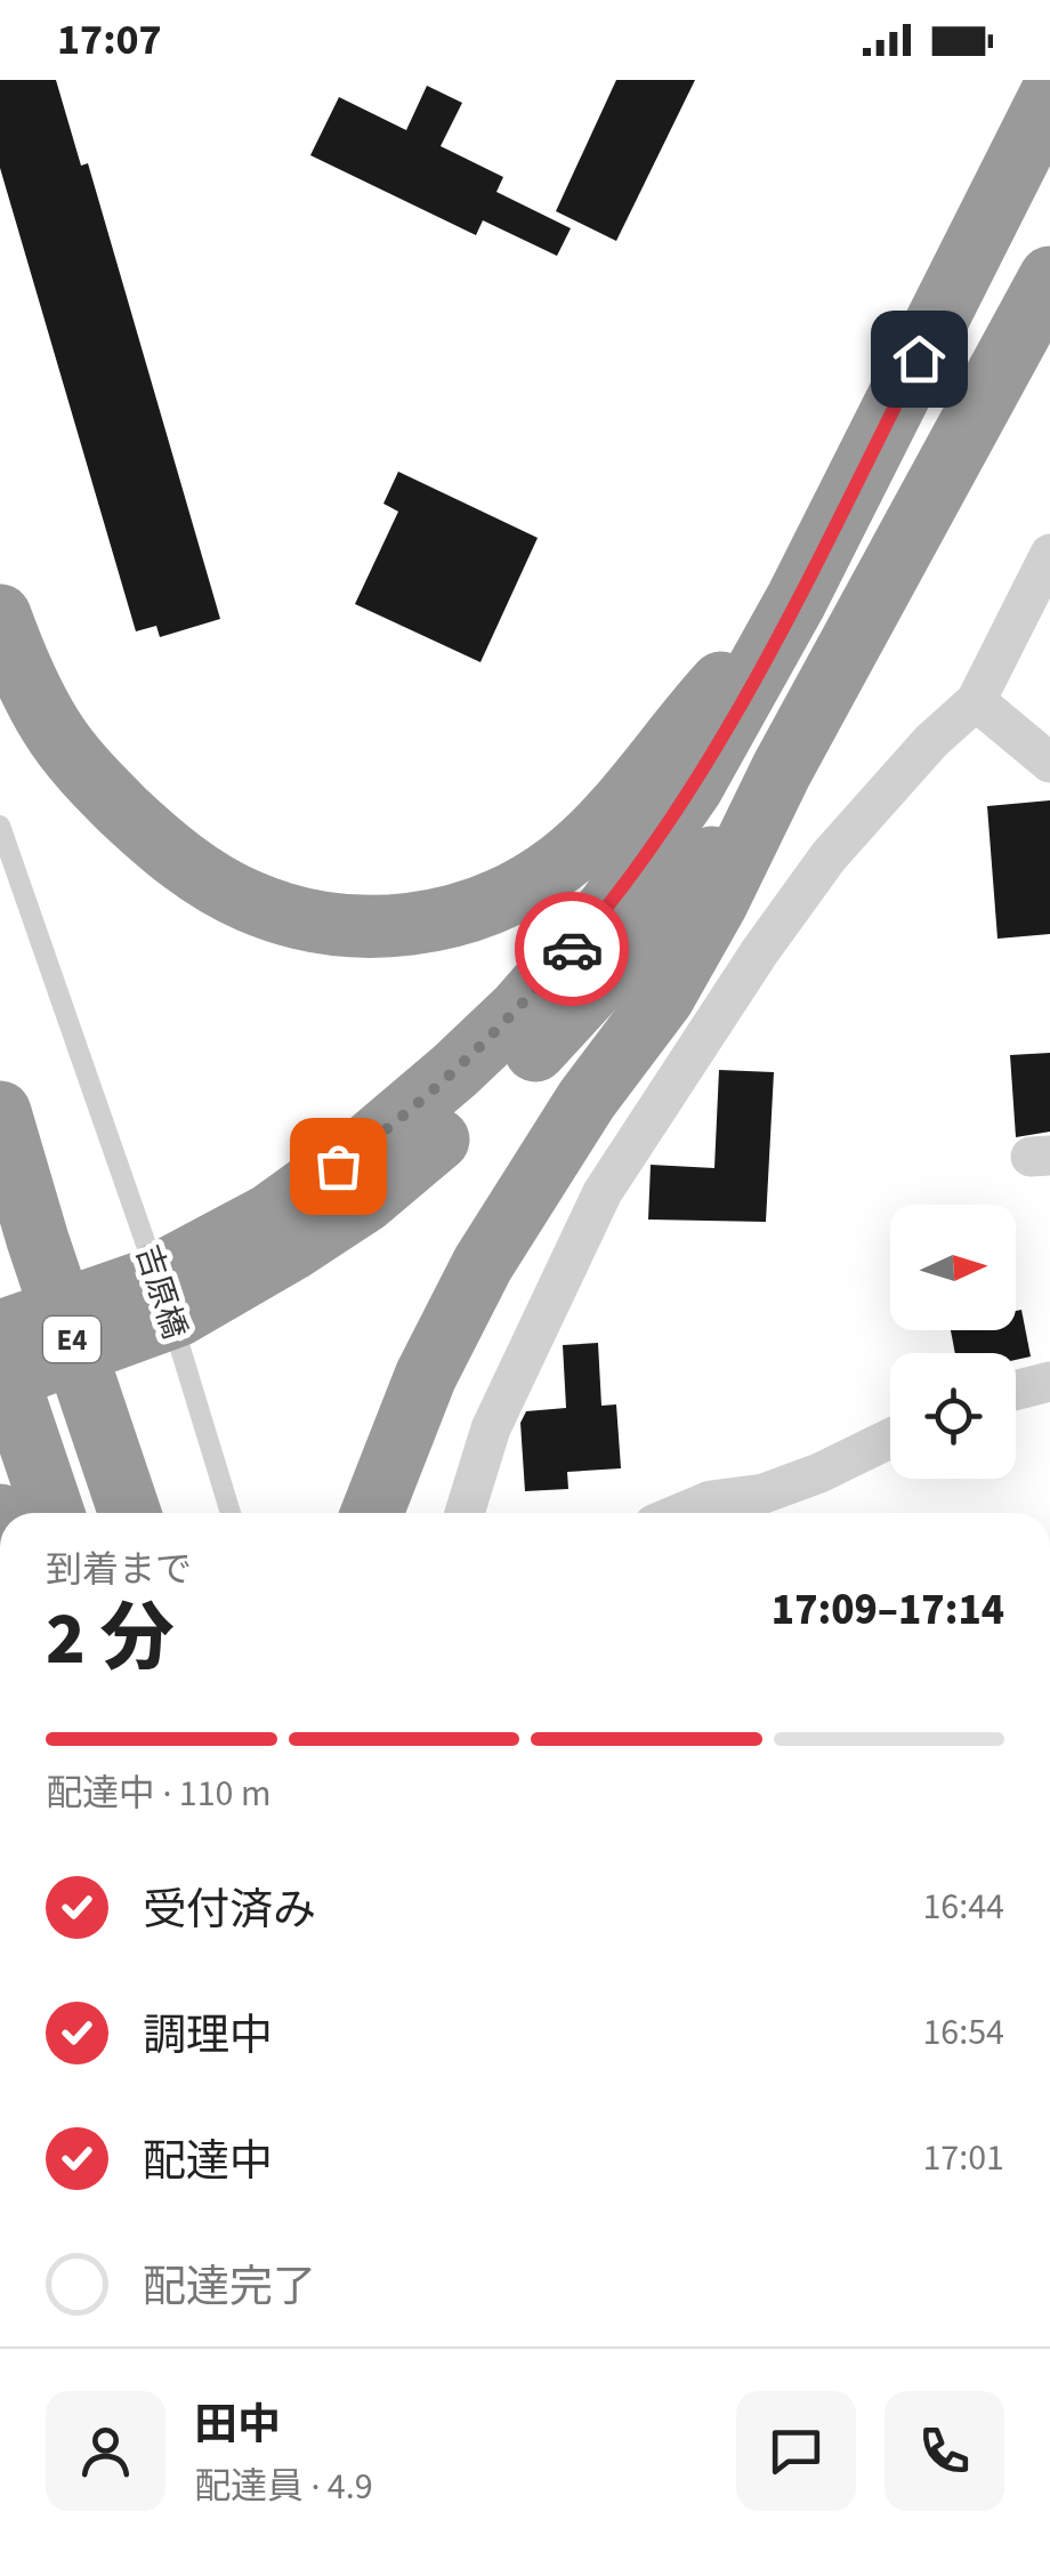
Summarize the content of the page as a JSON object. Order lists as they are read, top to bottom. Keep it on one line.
{"streets":{"highway":["E4"],"lane":["吉原橋"]},"north":"right","page":{"status":"17:07","heading":["2 分","到着まで","17:09–17:14"],"panel":["田中","配達員 · 4.9"],"bar":"配達中 · 110 m","list":[["受付済み","16:44"],["調理中","16:54"],["配達中","17:01"],"配達完了"]}}
